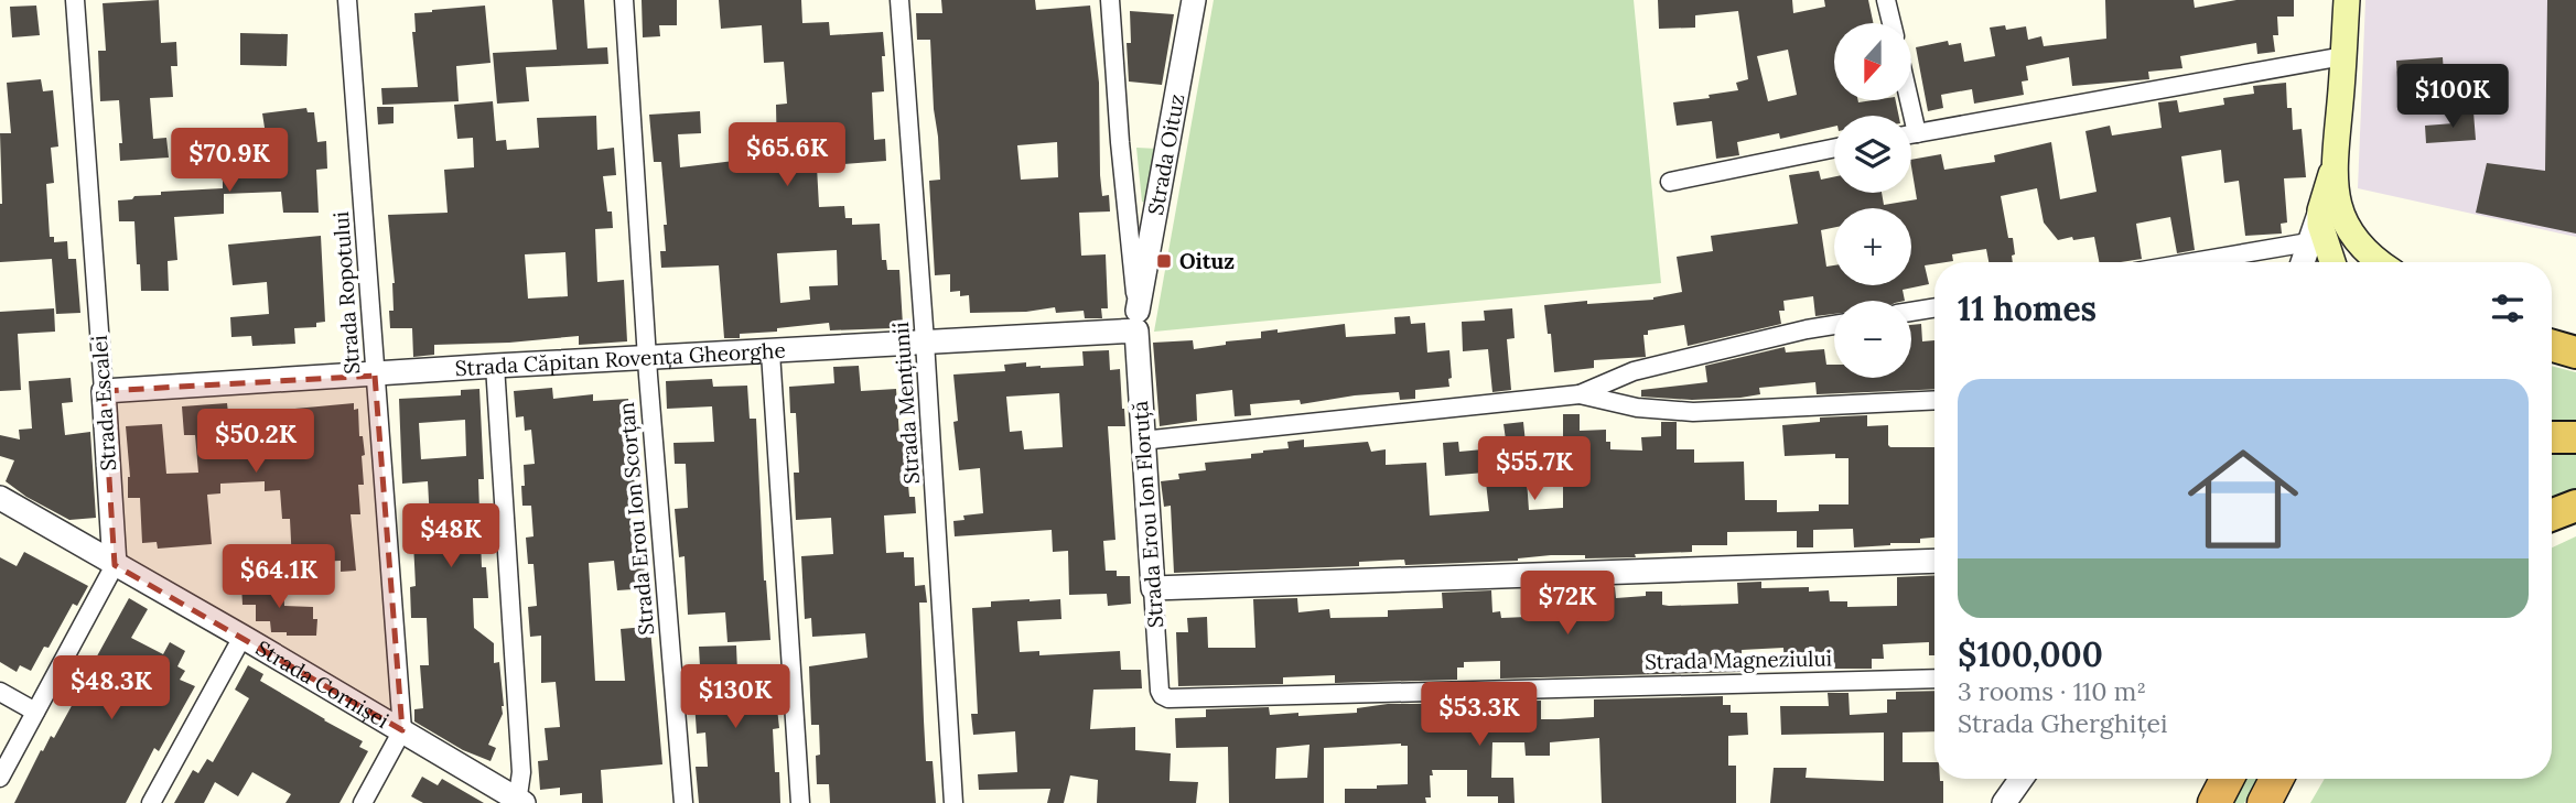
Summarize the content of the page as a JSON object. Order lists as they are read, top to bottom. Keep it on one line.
{"streets":{"street":["Strada Oituz","Strada Ropotului","Strada Căpitan Rovența Gheorghe","Strada Escalei","Strada Mențiunii","Strada Erou Ion Floruță","Strada Erou Ion Scorțan","Strada Magneziului","Strada Cornișei"]},"crossings":[["Strada Oituz","Strada Căpitan Rovența Gheorghe"],["Strada Oituz","Strada Erou Ion Floruță"],["Strada Ropotului","Strada Căpitan Rovența Gheorghe"],["Strada Ropotului","Strada Cornișei"],["Strada Căpitan Rovența Gheorghe","Strada Escalei"],["Strada Căpitan Rovența Gheorghe","Strada Mențiunii"],["Strada Căpitan Rovența Gheorghe","Strada Erou Ion Floruță"],["Strada Căpitan Rovența Gheorghe","Strada Erou Ion Scorțan"],["Strada Escalei","Strada Cornișei"],["Strada Erou Ion Floruță","Strada Magneziului"]],"places":{"transit":["Oituz"]},"north":"bottom","page":{"map_buttons":["+","−"],"price":["$100K","$65.6K","$70.9K","$50.2K","$55.7K","$48K","$64.1K","$72K","$48.3K","$130K","$53.3K"],"heading":"11 homes","list":[{"name":"$100,000","note":"3 rooms · 110 m² · Strada Gherghiței"}]}}
